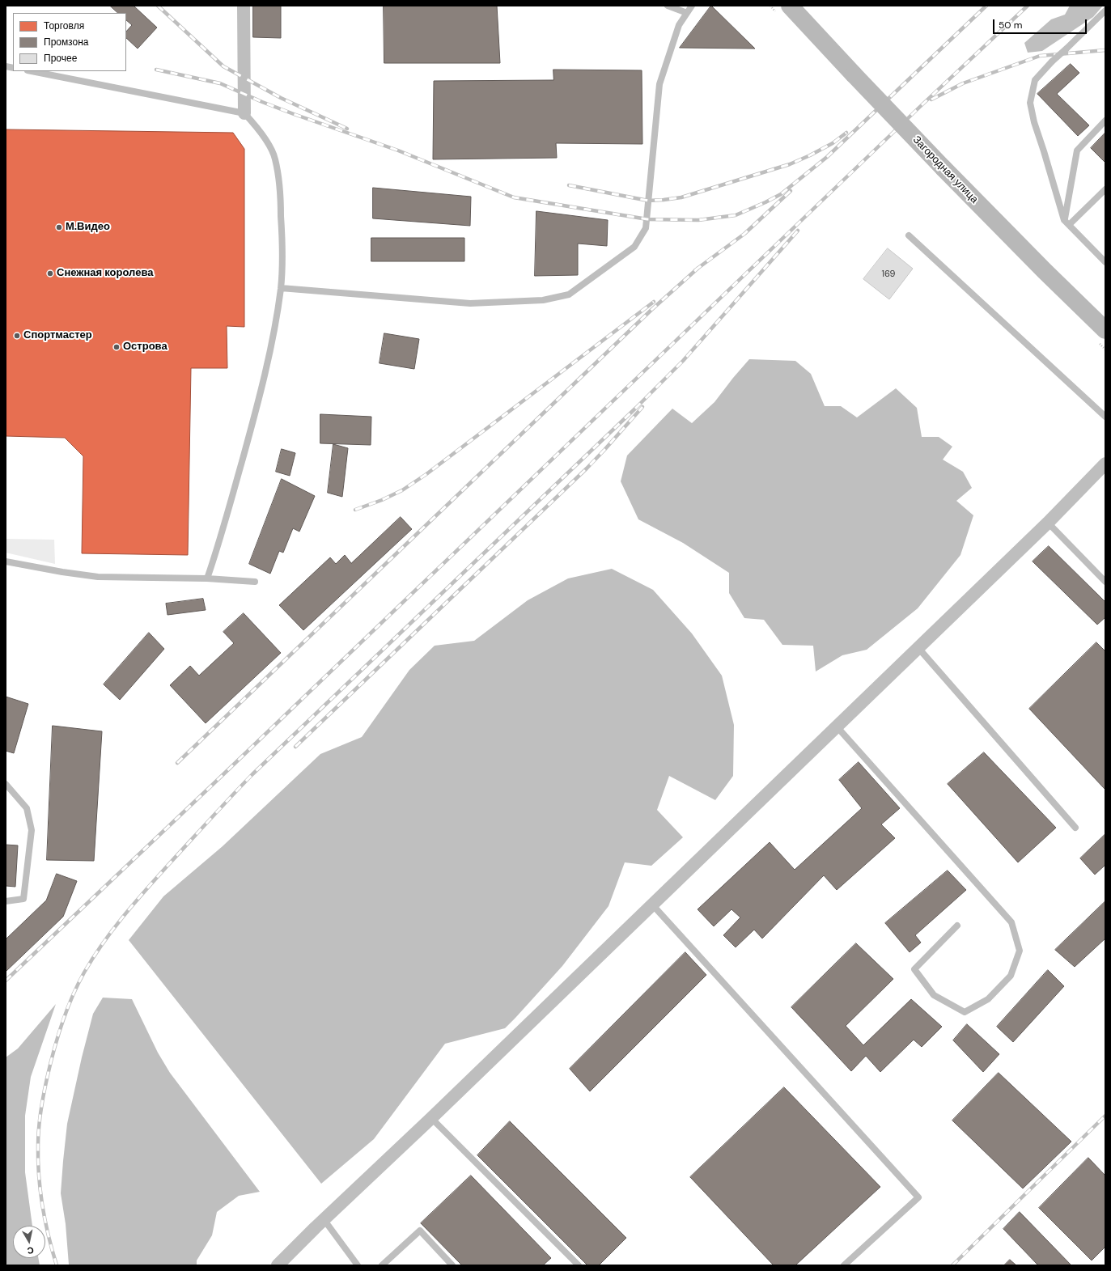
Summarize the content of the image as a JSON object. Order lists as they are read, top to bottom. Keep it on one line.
{"streets":{"main road":["Загородная улица"]},"places":["М.Видео","Снежная королева","Спортмастер","Острова"],"house_numbers":["169"],"legend":["Торговля","Промзона","Прочее"],"scale_bar":"50 m","north":"bottom"}
